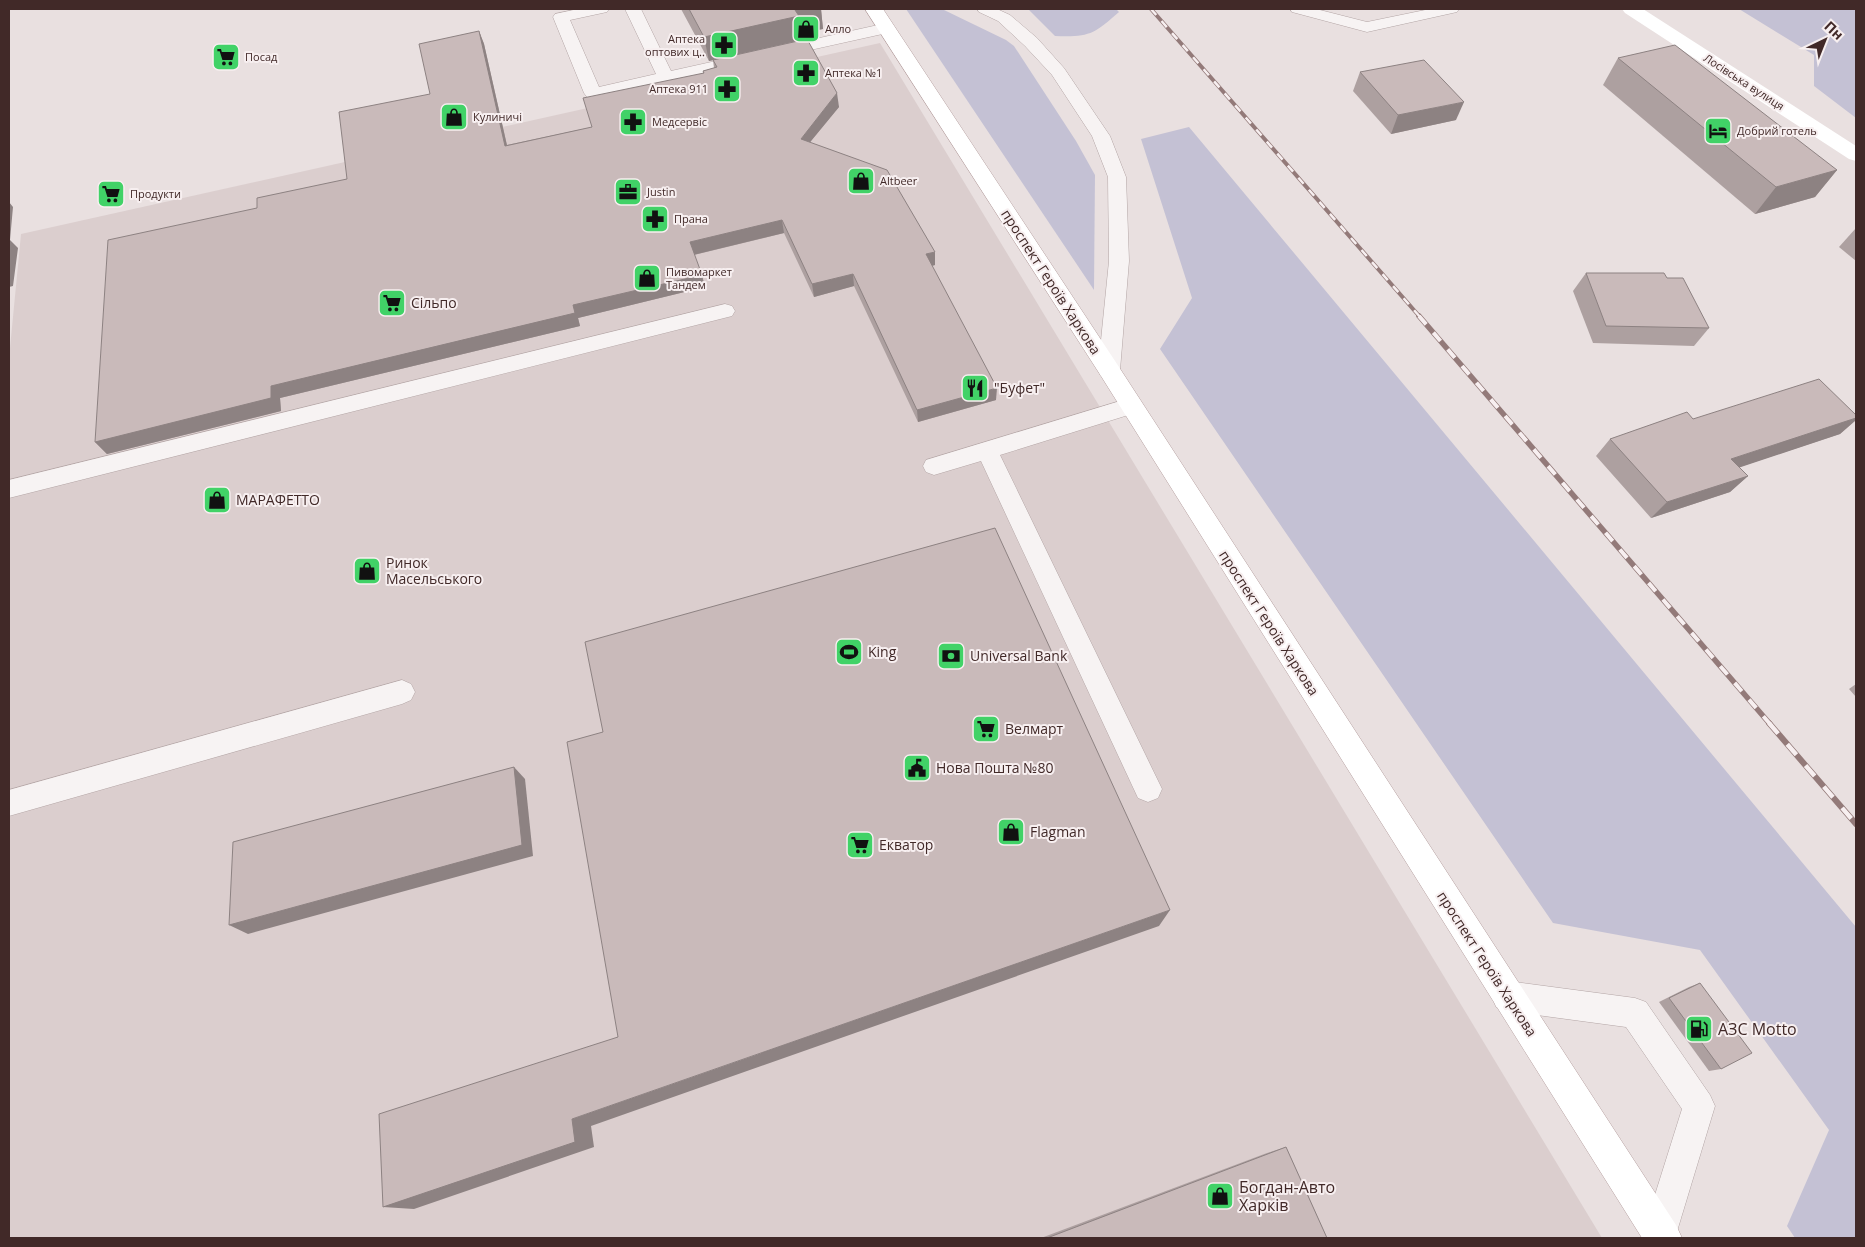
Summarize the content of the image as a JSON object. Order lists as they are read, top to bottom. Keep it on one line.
{"streets":{"main road":["Лосівська вулиця","проспект Героїв Харкова"]},"places":{"shop":["Алло","Кулиничі","Altbeer","Пивомаркет Тандем","МАРАФЕТТО","Ринок Масельського","Flagman","Богдан-Авто Харків"],"pharmacy":["Аптека оптових ц‥","Аптека №1","Аптека 911","Медсервіс","Прана"],"supermarket":["Посад","Продукти","Сільпо","Велмарт","Екватор"],"hotel":["Добрий готель"],"office":["Justin"],"restaurant":["\"Буфет\""],"sports":["King"],"bank":["Universal Bank"],"public building":["Нова Пошта №80"],"fuel station":["АЗС Motto"]},"north":"top right"}
